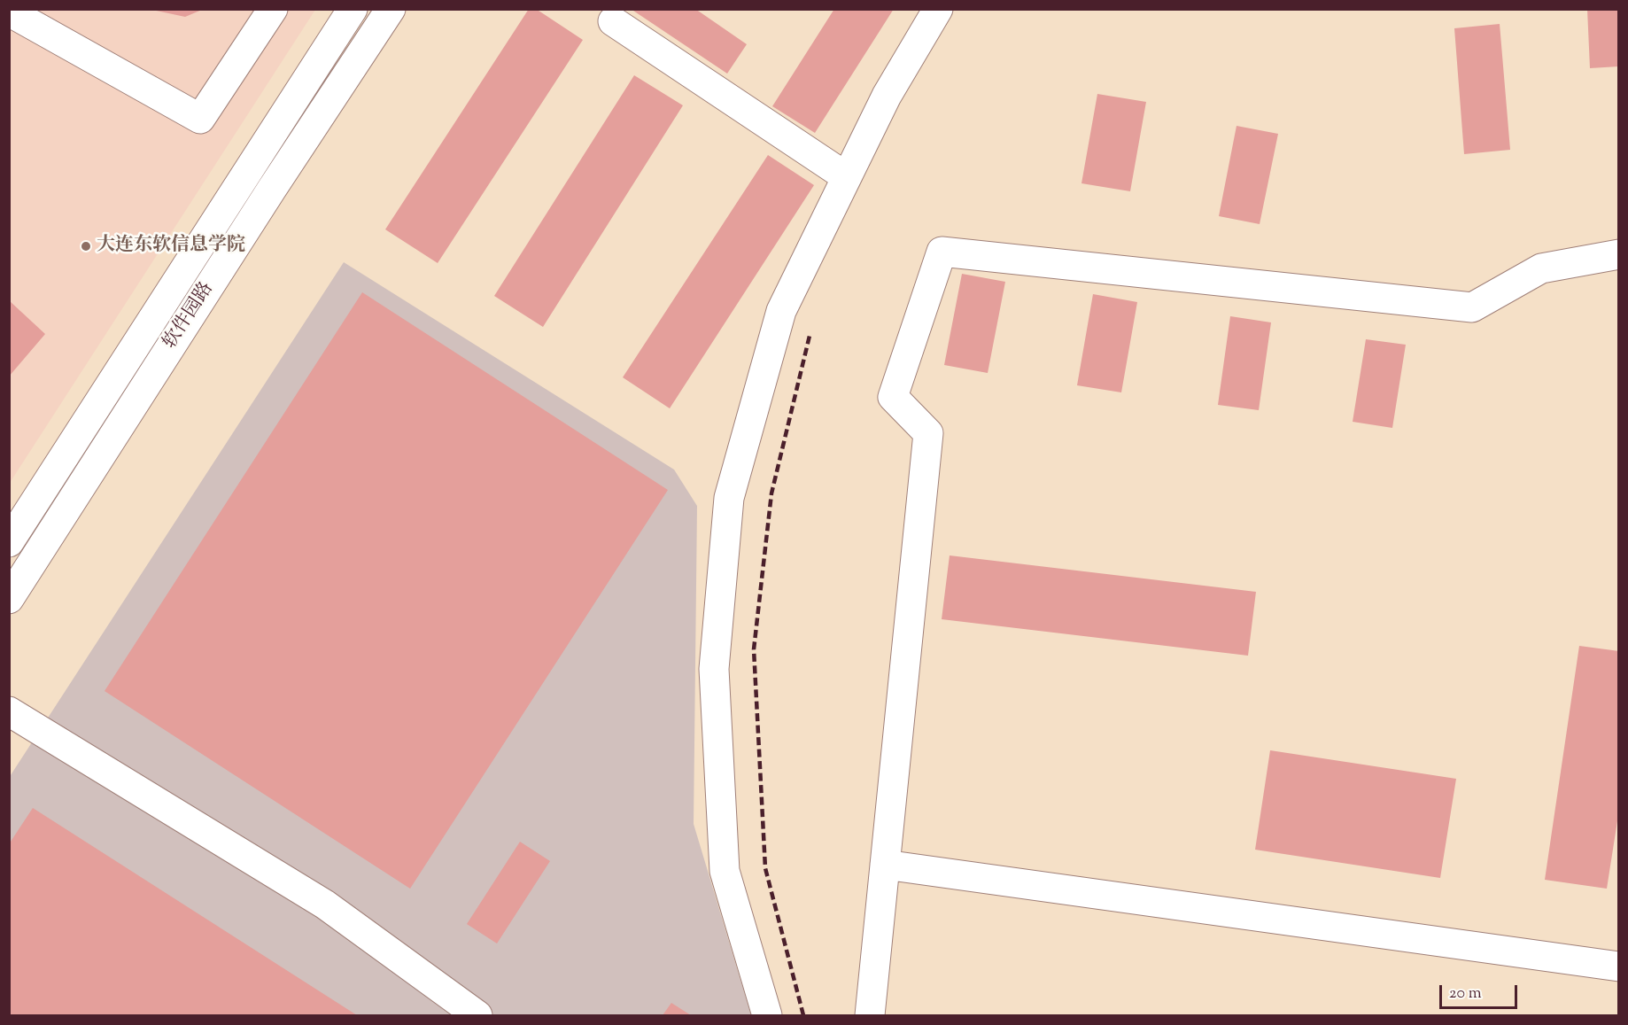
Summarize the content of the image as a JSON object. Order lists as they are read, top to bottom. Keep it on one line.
{"streets":{"street":["软件园路"]},"places":["大连东软信息学院"],"scale_bar":"20 m"}
